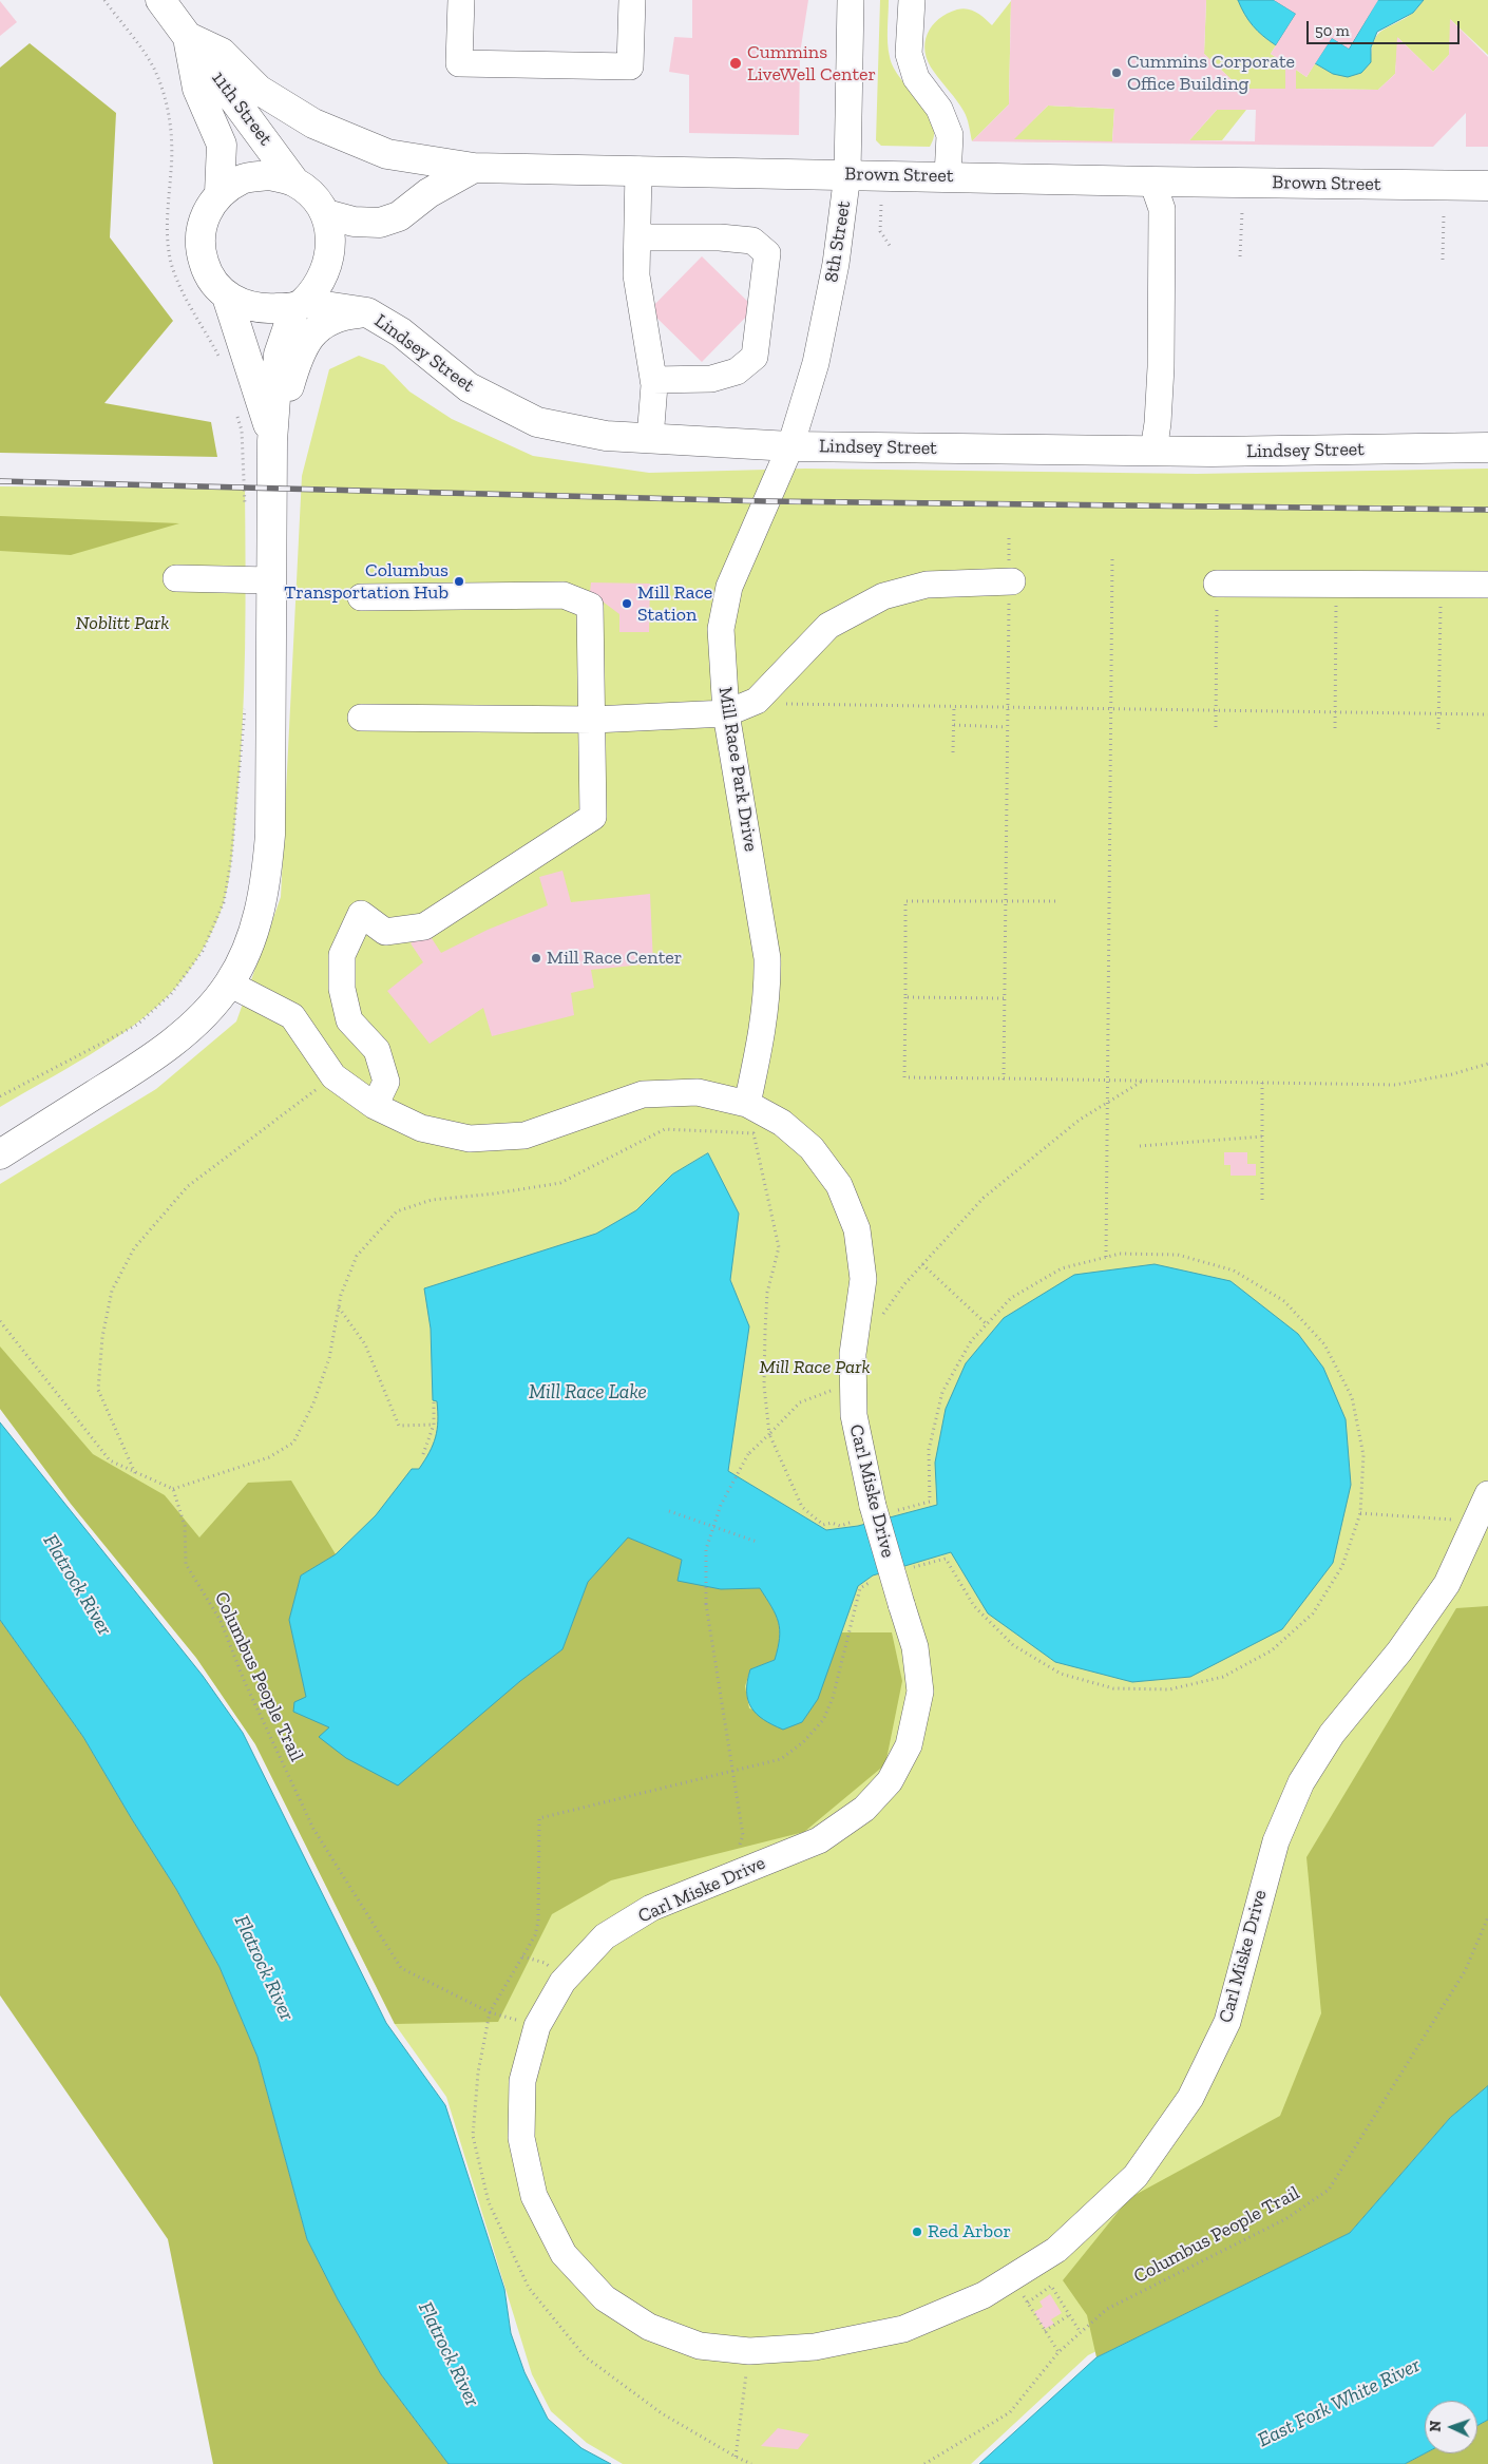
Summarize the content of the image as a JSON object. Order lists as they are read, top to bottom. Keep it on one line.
{"streets":{"main road":["11th Street","Brown Street","Lindsey Street"],"street":["8th Street","Mill Race Park Drive","Carl Miske Drive"],"path":["Columbus People Trail"]},"crossings":[["11th Street","Brown Street"],["11th Street","Lindsey Street"],["Brown Street","8th Street"],["8th Street","Lindsey Street"],["8th Street","Mill Race Park Drive"],["Lindsey Street","Mill Race Park Drive"],["Mill Race Park Drive","Carl Miske Drive"],["Carl Miske Drive","Columbus People Trail"]],"water":["Mill Race Lake","Flatrock River","East Fork White River"],"parks":["Noblitt Park","Mill Race Park"],"places":["Cummins LiveWell Center","Cummins Corporate Office Building","Columbus Transportation Hub","Mill Race Station","Mill Race Center","Red Arbor"],"scale_bar":"50 m","north":"left"}
